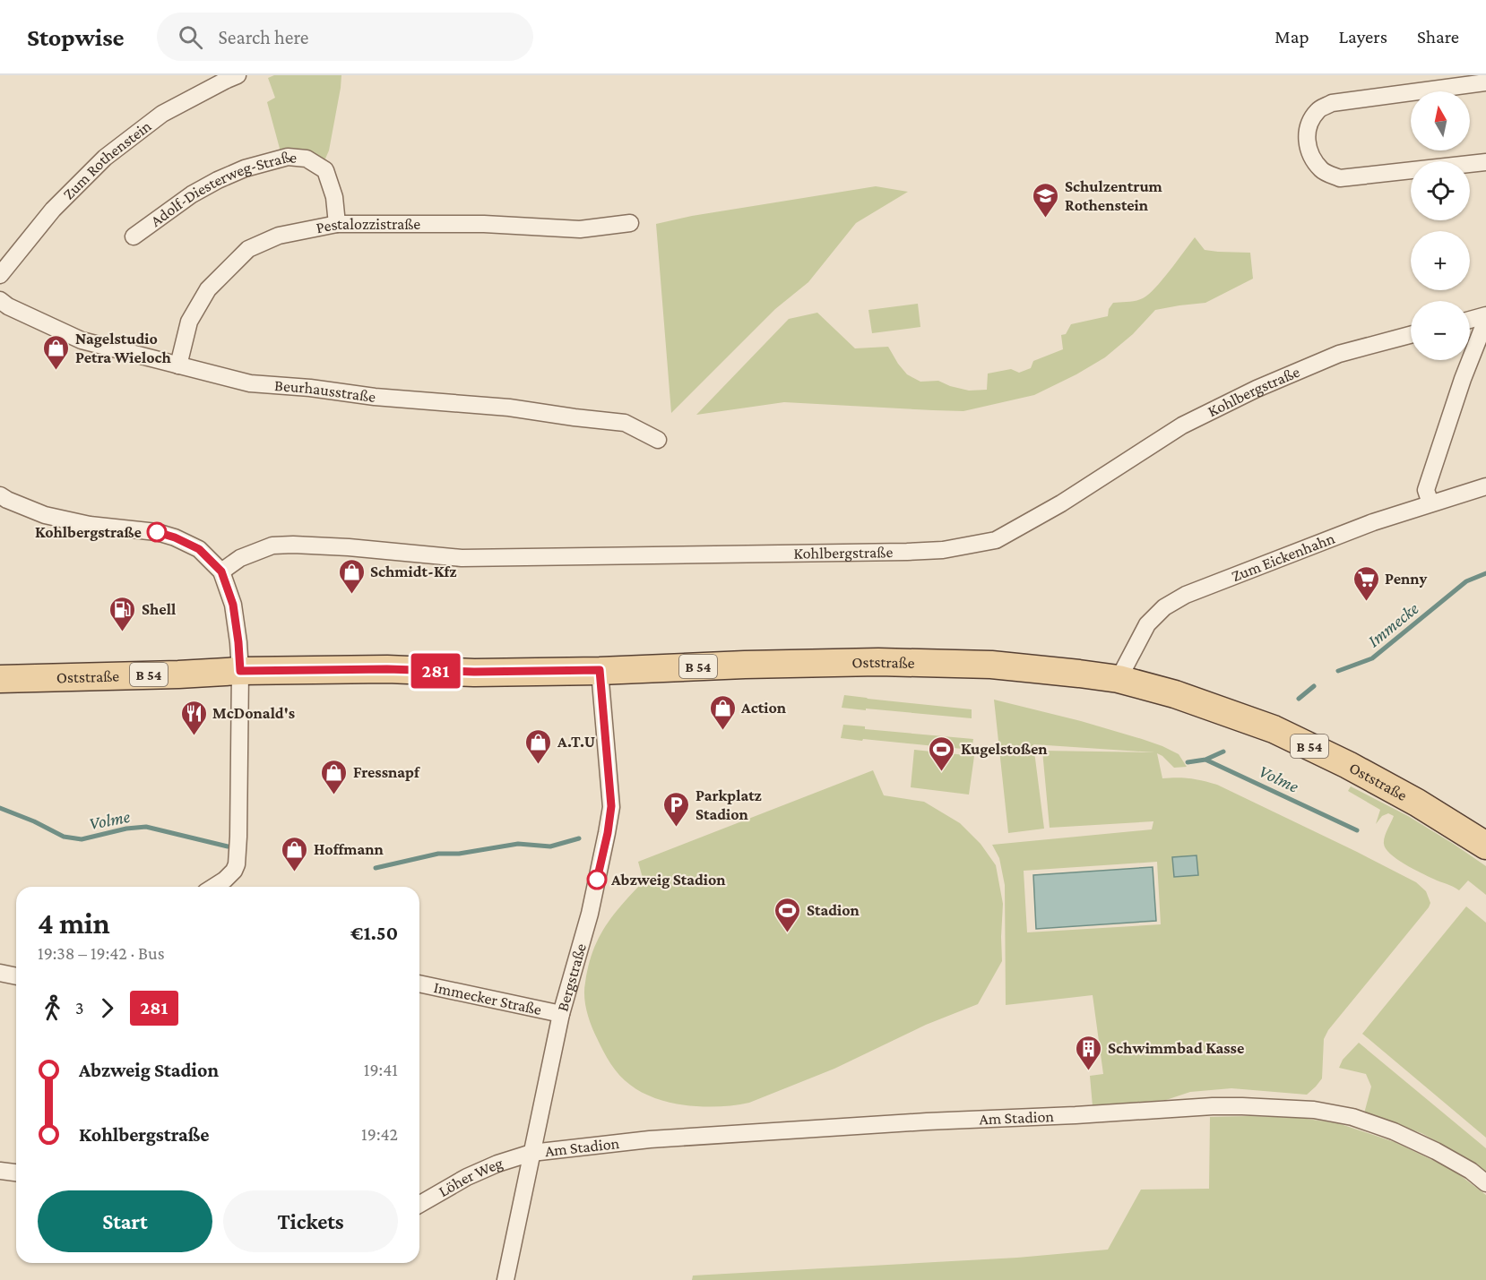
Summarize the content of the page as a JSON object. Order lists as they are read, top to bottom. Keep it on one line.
{"streets":{"main road":["Oststraße","B 54"],"street":["Zum Rothenstein","Adolf-Diesterweg-Straße","Pestalozzistraße","Beurhausstraße","Kohlbergstraße","Zum Eickenhahn","Bergstraße","Immecker Straße","Am Stadion","Löher Weg"]},"crossings":[["Adolf-Diesterweg-Straße","Pestalozzistraße"],["Pestalozzistraße","Beurhausstraße"],["Zum Eickenhahn","Oststraße"],["Oststraße","Bergstraße"],["Bergstraße","Immecker Straße"],["Bergstraße","Am Stadion"],["Bergstraße","Löher Weg"],["Am Stadion","Löher Weg"]],"water":["Immecke","Volme"],"places":{"school or university":["Schulzentrum Rothenstein"],"shop":["Nagelstudio Petra Wieloch","Schmidt-Kfz","Action","A.T.U","Fressnapf","Hoffmann"],"other":["Kohlbergstraße","Abzweig Stadion"],"supermarket":["Penny"],"fuel station":["Shell"],"restaurant":["McDonald's"],"sports":["Kugelstoßen","Stadion"],"parking":["Parkplatz Stadion"],"building":["Schwimmbad Kasse"]},"lines":["bus line 281"],"north":"top","page":{"header":"Stopwise","search":"Search here","nav":["Map","Layers","Share"],"on_map":"281","map_buttons":["+","−"],"heading":["4 min","19:38 – 19:42 · Bus","€1.50"],"legs":["3","281"],"list":[{"name":"Abzweig Stadion","value":"19:41"},{"name":"Kohlbergstraße","value":"19:42"}],"buttons":["Start","Tickets"]}}
